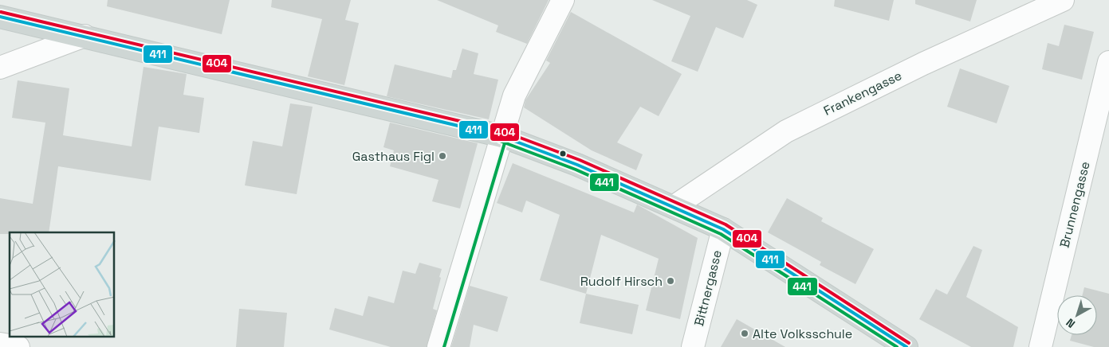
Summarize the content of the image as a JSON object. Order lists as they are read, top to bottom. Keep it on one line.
{"streets":{"street":["Frankengasse","Brunnengasse","Bittnergasse"]},"places":["Gasthaus Figl","Rudolf Hirsch","Alte Volksschule"],"lines":["transit line 404","transit line 411","transit line 441"],"north":"bottom left"}
